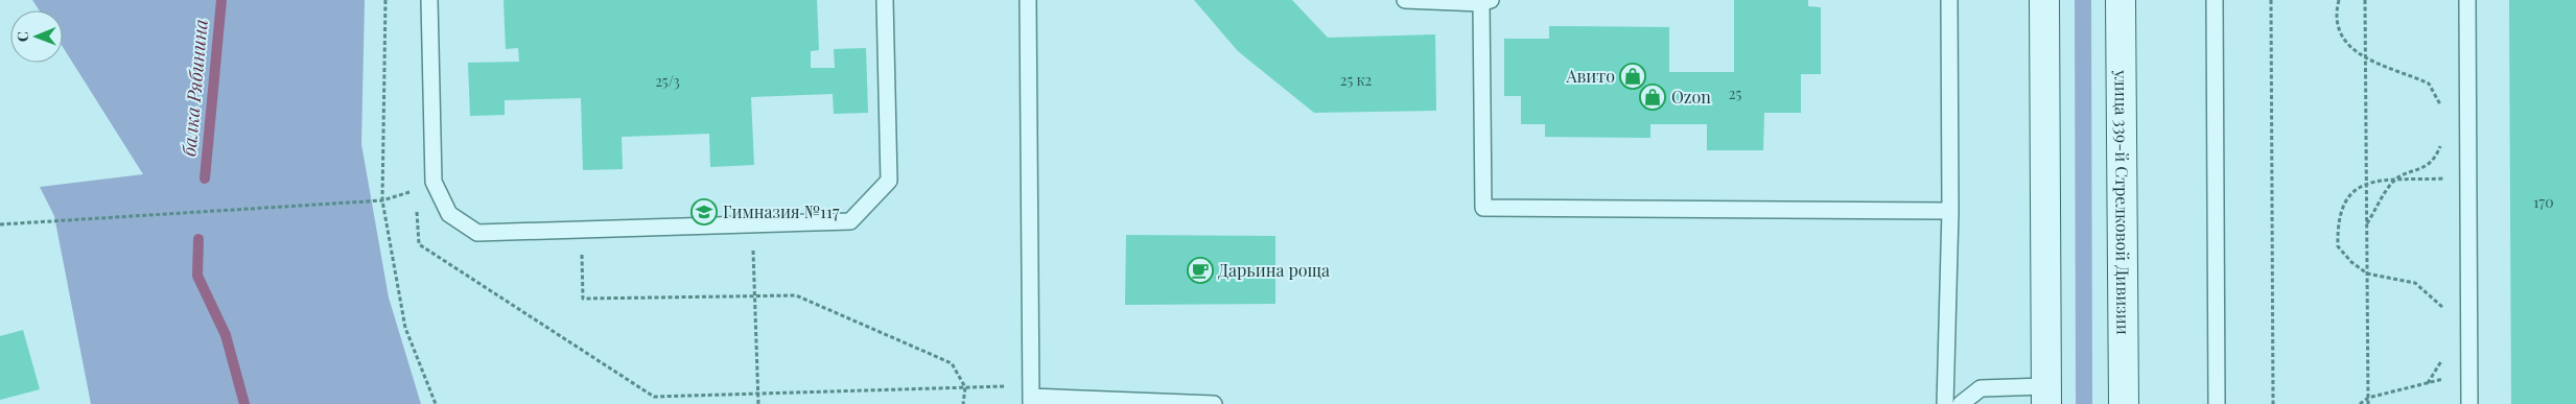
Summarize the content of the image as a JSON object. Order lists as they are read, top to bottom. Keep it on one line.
{"streets":{"main road":["улица 339-й Стрелковой Дивизии"]},"water":["балка Рябинина"],"places":{"shop":["Авито","Ozon"],"school or university":["Гимназия №117"],"cafe":["Дарьина роща"]},"house_numbers":["25 к2","25/3","25","170"],"north":"left"}
